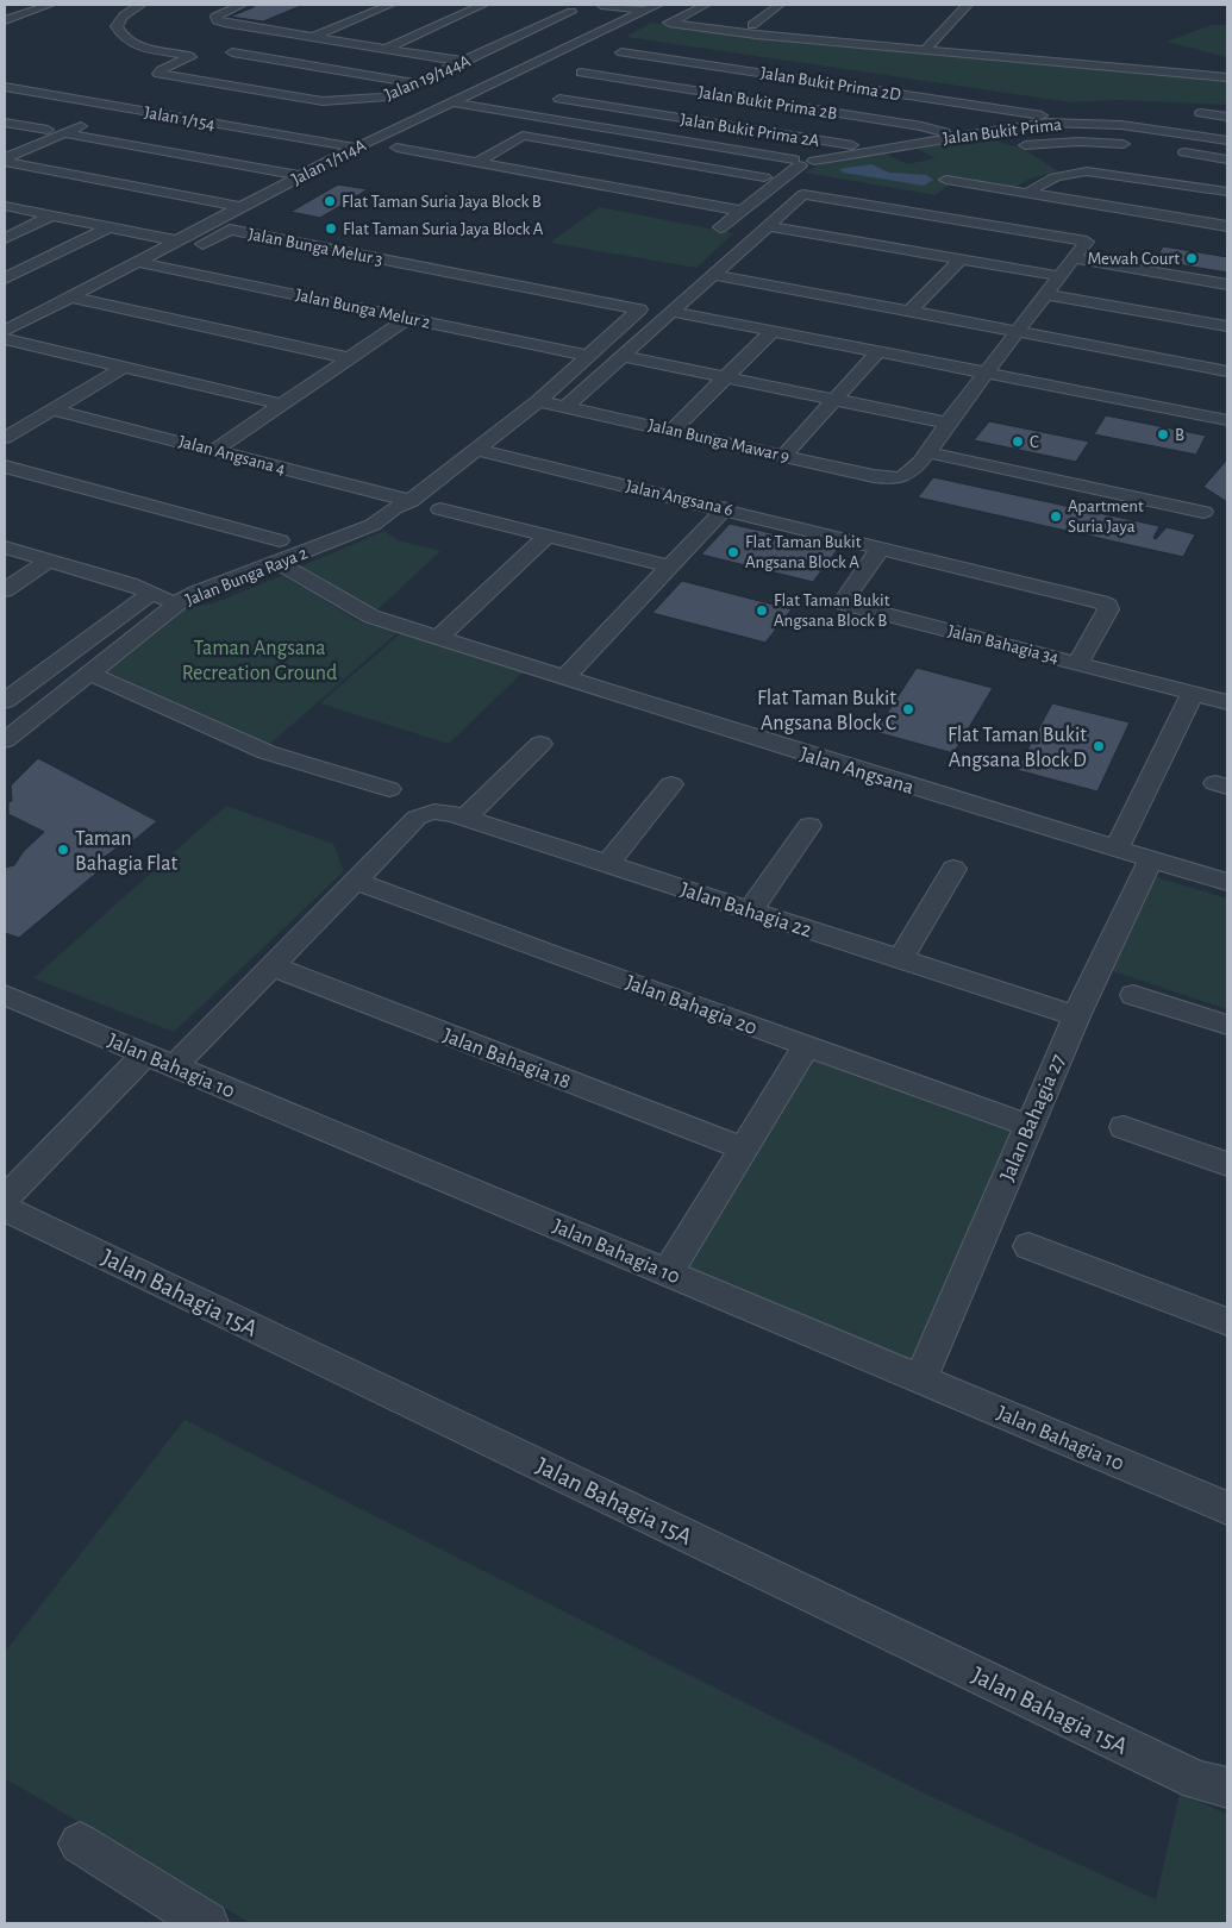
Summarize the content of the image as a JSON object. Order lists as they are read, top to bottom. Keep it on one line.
{"streets":{"street":["Jalan 19/144A","Jalan Bukit Prima 2D","Jalan Bukit Prima 2B","Jalan 1/154","Jalan Bukit Prima 2A","Jalan Bukit Prima","Jalan 1/114A","Jalan Bunga Melur 3","Jalan Bunga Melur 2","Jalan Bunga Mawar 9","Jalan Angsana 4","Jalan Angsana 6","Jalan Bunga Raya 2","Jalan Bahagia 34","Jalan Angsana","Jalan Bahagia 22","Jalan Bahagia 20","Jalan Bahagia 18","Jalan Bahagia 10","Jalan Bahagia 27","Jalan Bahagia 15A"]},"crossings":[["Jalan Bukit Prima 2B","Jalan Bukit Prima 2A"],["Jalan Bukit Prima 2B","Jalan Bukit Prima"],["Jalan 1/154","Jalan 1/114A"],["Jalan 1/114A","Jalan Bunga Melur 3"],["Jalan 1/114A","Jalan Bunga Melur 2"],["Jalan Bunga Melur 3","Jalan Bunga Melur 2"],["Jalan Bunga Melur 3","Jalan Bunga Raya 2"],["Jalan Bunga Melur 2","Jalan Bunga Raya 2"],["Jalan Bunga Mawar 9","Jalan Bunga Raya 2"],["Jalan Angsana 4","Jalan Bunga Raya 2"],["Jalan Angsana 6","Jalan Bunga Raya 2"],["Jalan Angsana 6","Jalan Bahagia 34"],["Jalan Bunga Raya 2","Jalan Angsana"],["Jalan Angsana","Jalan Bahagia 27"],["Jalan Bahagia 22","Jalan Bahagia 20"],["Jalan Bahagia 22","Jalan Bahagia 27"],["Jalan Bahagia 20","Jalan Bahagia 27"],["Jalan Bahagia 10","Jalan Bahagia 27"]],"parks":["Taman Angsana Recreation Ground"],"places":["Flat Taman Suria Jaya Block B","Flat Taman Suria Jaya Block A","Mewah Court","B","C","Apartment Suria Jaya","Flat Taman Bukit Angsana Block A","Flat Taman Bukit Angsana Block B","Flat Taman Bukit Angsana Block C","Flat Taman Bukit Angsana Block D","Taman Bahagia Flat"]}
